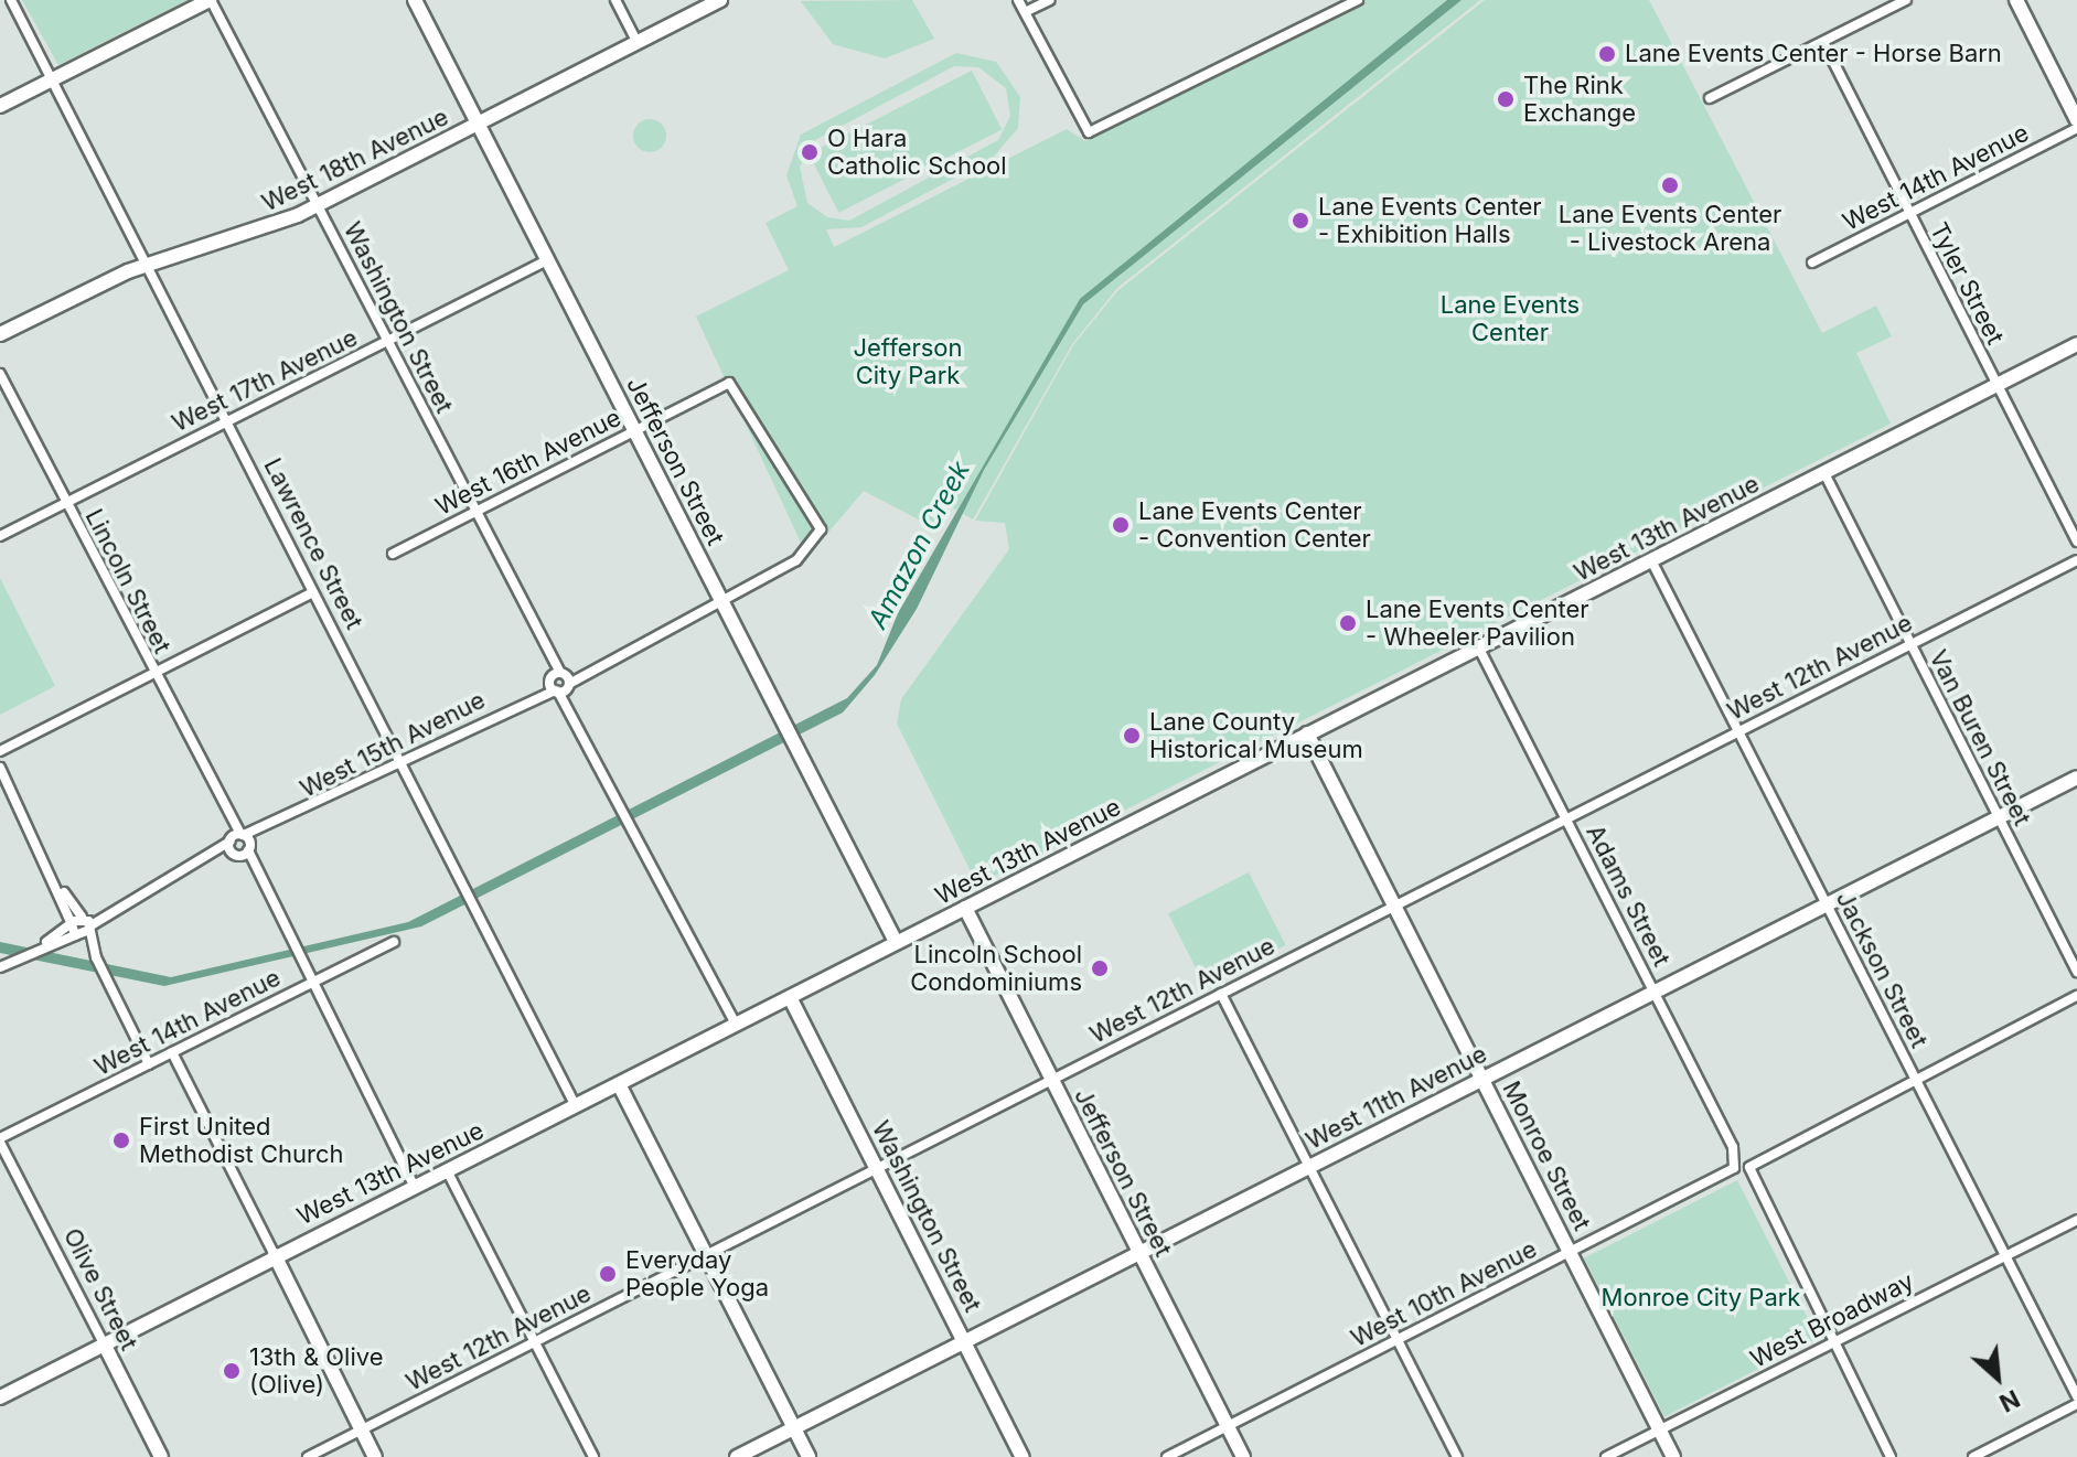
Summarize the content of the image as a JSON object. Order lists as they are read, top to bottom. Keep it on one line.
{"streets":{"main road":["West 18th Avenue","Washington Street","Jefferson Street","West 13th Avenue","West 11th Avenue","Monroe Street","Olive Street"],"street":["West 14th Avenue","Tyler Street","West 17th Avenue","West 16th Avenue","Lawrence Street","Lincoln Street","West 12th Avenue","Van Buren Street","West 15th Avenue","Adams Street","Jackson Street","West 10th Avenue","West Broadway"]},"crossings":[["West 18th Avenue","Washington Street"],["West 18th Avenue","Jefferson Street"],["West 18th Avenue","Lawrence Street"],["West 14th Avenue","Tyler Street"],["West 14th Avenue","Olive Street"],["Tyler Street","West 13th Avenue"],["Washington Street","West 17th Avenue"],["Washington Street","West 16th Avenue"],["Washington Street","West 13th Avenue"],["Washington Street","West 12th Avenue"],["Washington Street","West 15th Avenue"],["Washington Street","West 11th Avenue"],["West 17th Avenue","Jefferson Street"],["West 17th Avenue","Lawrence Street"],["West 17th Avenue","Lincoln Street"],["Jefferson Street","West 16th Avenue"],["Jefferson Street","West 13th Avenue"],["Jefferson Street","West 12th Avenue"],["Jefferson Street","West 11th Avenue"],["Jefferson Street","West 10th Avenue"],["West 13th Avenue","Lawrence Street"],["West 13th Avenue","Van Buren Street"],["West 13th Avenue","Adams Street"],["West 13th Avenue","Jackson Street"],["West 13th Avenue","Monroe Street"],["West 13th Avenue","Olive Street"],["Lawrence Street","West 15th Avenue"],["Lincoln Street","West 15th Avenue"],["West 12th Avenue","Van Buren Street"],["West 12th Avenue","Adams Street"],["West 12th Avenue","Jackson Street"],["West 12th Avenue","Monroe Street"],["Van Buren Street","West 11th Avenue"],["Adams Street","West 11th Avenue"],["Adams Street","West 10th Avenue"],["Jackson Street","West 11th Avenue"],["Jackson Street","West Broadway"],["West 11th Avenue","Monroe Street"],["Monroe Street","West 10th Avenue"],["Monroe Street","West Broadway"]],"water":["Amazon Creek"],"parks":["Lane Events Center","Jefferson City Park","Monroe City Park"],"places":["Lane Events Center - Horse Barn","The Rink Exchange","O Hara Catholic School","Lane Events Center - Livestock Arena","Lane Events Center - Exhibition Halls","Lane Events Center - Convention Center","Lane Events Center - Wheeler Pavilion","Lane County Historical Museum","Lincoln School Condominiums","First United Methodist Church","Everyday People Yoga","13th & Olive (Olive)"],"north":"bottom right"}
